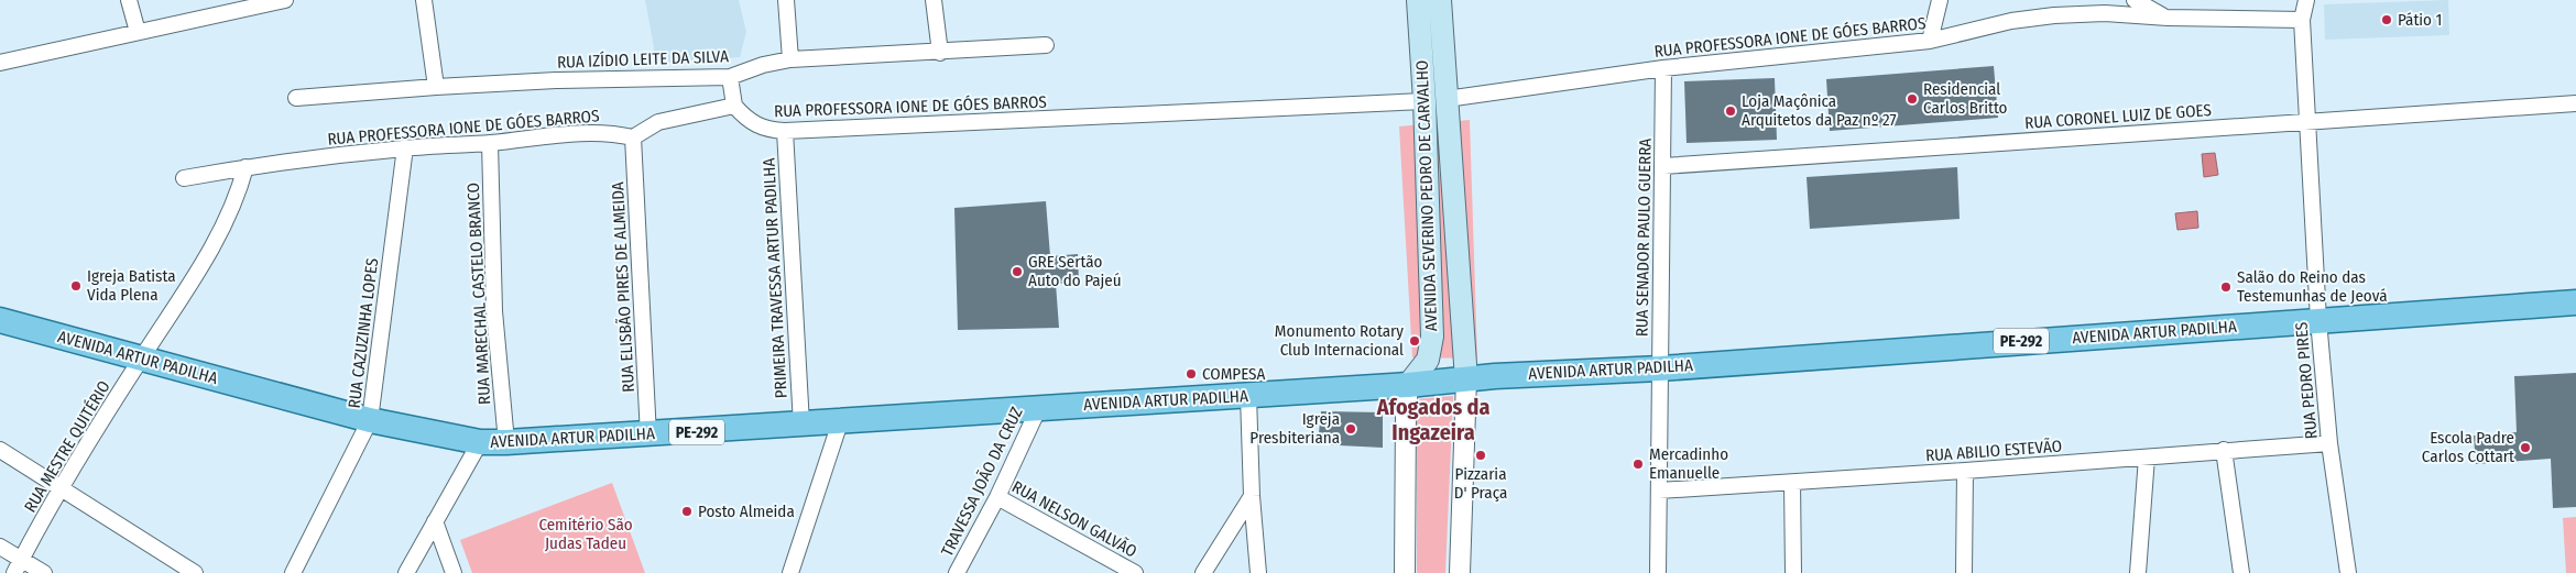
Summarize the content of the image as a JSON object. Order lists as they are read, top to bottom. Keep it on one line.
{"streets":{"main road":["AVENIDA SEVERINO PEDRO DE CARVALHO","AVENIDA ARTUR PADILHA","PE-292"],"street":["RUA PROFESSORA IONE DE GÓES BARROS","RUA IZÍDIO LEITE DA SILVA","RUA CORONEL LUIZ DE GOES","RUA SENADOR PAULO GUERRA","PRIMEIRA TRAVESSA ARTUR PADILHA","RUA ELISBÃO PIRES DE ALMEIDA","RUA MARECHAL CASTELO BRANCO","RUA CAZUZINHA LOPES","RUA PEDRO PIRES","RUA MESTRE QUITÉRIO","RUA ABILIO ESTEVÃO","TRAVESSA JOÃO DA CRUZ","RUA NELSON GALVÃO"]},"crossings":[["RUA PROFESSORA IONE DE GÓES BARROS","AVENIDA SEVERINO PEDRO DE CARVALHO"],["RUA PROFESSORA IONE DE GÓES BARROS","RUA SENADOR PAULO GUERRA"],["RUA PROFESSORA IONE DE GÓES BARROS","PRIMEIRA TRAVESSA ARTUR PADILHA"],["RUA PROFESSORA IONE DE GÓES BARROS","RUA ELISBÃO PIRES DE ALMEIDA"],["RUA PROFESSORA IONE DE GÓES BARROS","RUA MARECHAL CASTELO BRANCO"],["RUA PROFESSORA IONE DE GÓES BARROS","RUA CAZUZINHA LOPES"],["RUA PROFESSORA IONE DE GÓES BARROS","RUA PEDRO PIRES"],["RUA PROFESSORA IONE DE GÓES BARROS","RUA MESTRE QUITÉRIO"],["RUA CORONEL LUIZ DE GOES","RUA SENADOR PAULO GUERRA"],["RUA CORONEL LUIZ DE GOES","RUA PEDRO PIRES"],["AVENIDA SEVERINO PEDRO DE CARVALHO","AVENIDA ARTUR PADILHA"],["RUA SENADOR PAULO GUERRA","AVENIDA ARTUR PADILHA"],["RUA SENADOR PAULO GUERRA","RUA ABILIO ESTEVÃO"],["PRIMEIRA TRAVESSA ARTUR PADILHA","AVENIDA ARTUR PADILHA"],["RUA ELISBÃO PIRES DE ALMEIDA","AVENIDA ARTUR PADILHA"],["RUA MARECHAL CASTELO BRANCO","AVENIDA ARTUR PADILHA"],["AVENIDA ARTUR PADILHA","RUA CAZUZINHA LOPES"],["AVENIDA ARTUR PADILHA","RUA PEDRO PIRES"],["AVENIDA ARTUR PADILHA","RUA MESTRE QUITÉRIO"],["AVENIDA ARTUR PADILHA","TRAVESSA JOÃO DA CRUZ"],["RUA PEDRO PIRES","RUA ABILIO ESTEVÃO"],["TRAVESSA JOÃO DA CRUZ","RUA NELSON GALVÃO"]],"districts":["Afogados da Ingazeira"],"parks":["Cemitério São Judas Tadeu"],"places":["Pátio 1","Residencial Carlos Britto","Loja Maçônica Arquitetos da Paz nº 27","GRE Sertão Auto do Pajeú","Igreja Batista Vida Plena","Salão do Reino das Testemunhas de Jeová","Monumento Rotary Club Internacional","COMPESA","Igreja Presbiteriana","Escola Padre Carlos Cottart","Pizzaria D' Praça","Mercadinho Emanuelle","Posto Almeida"]}
